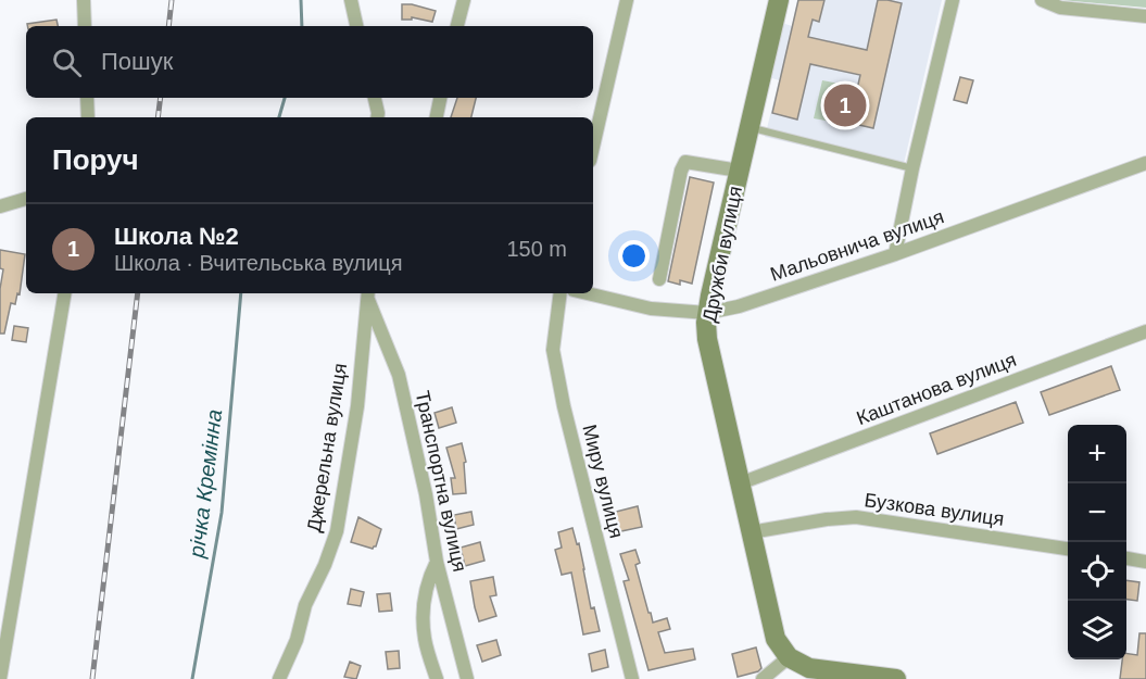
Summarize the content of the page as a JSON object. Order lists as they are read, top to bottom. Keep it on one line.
{"streets":{"street":["Мальовнича вулиця","Дружби вулиця","Каштанова вулиця","Джерельна вулиця","Транспортна вулиця","Миру вулиця","Бузкова вулиця"]},"crossings":[["Мальовнича вулиця","Дружби вулиця"],["Дружби вулиця","Каштанова вулиця"],["Дружби вулиця","Бузкова вулиця"],["Джерельна вулиця","Транспортна вулиця"]],"water":["річка Кремінна"],"page":{"search":"Пошук","pins":"1","heading":"Поруч","list":[{"mark":"1","name":"Школа №2","note":"Школа · Вчительська вулиця","value":"150 m"}],"map_buttons":["+","−"]}}
